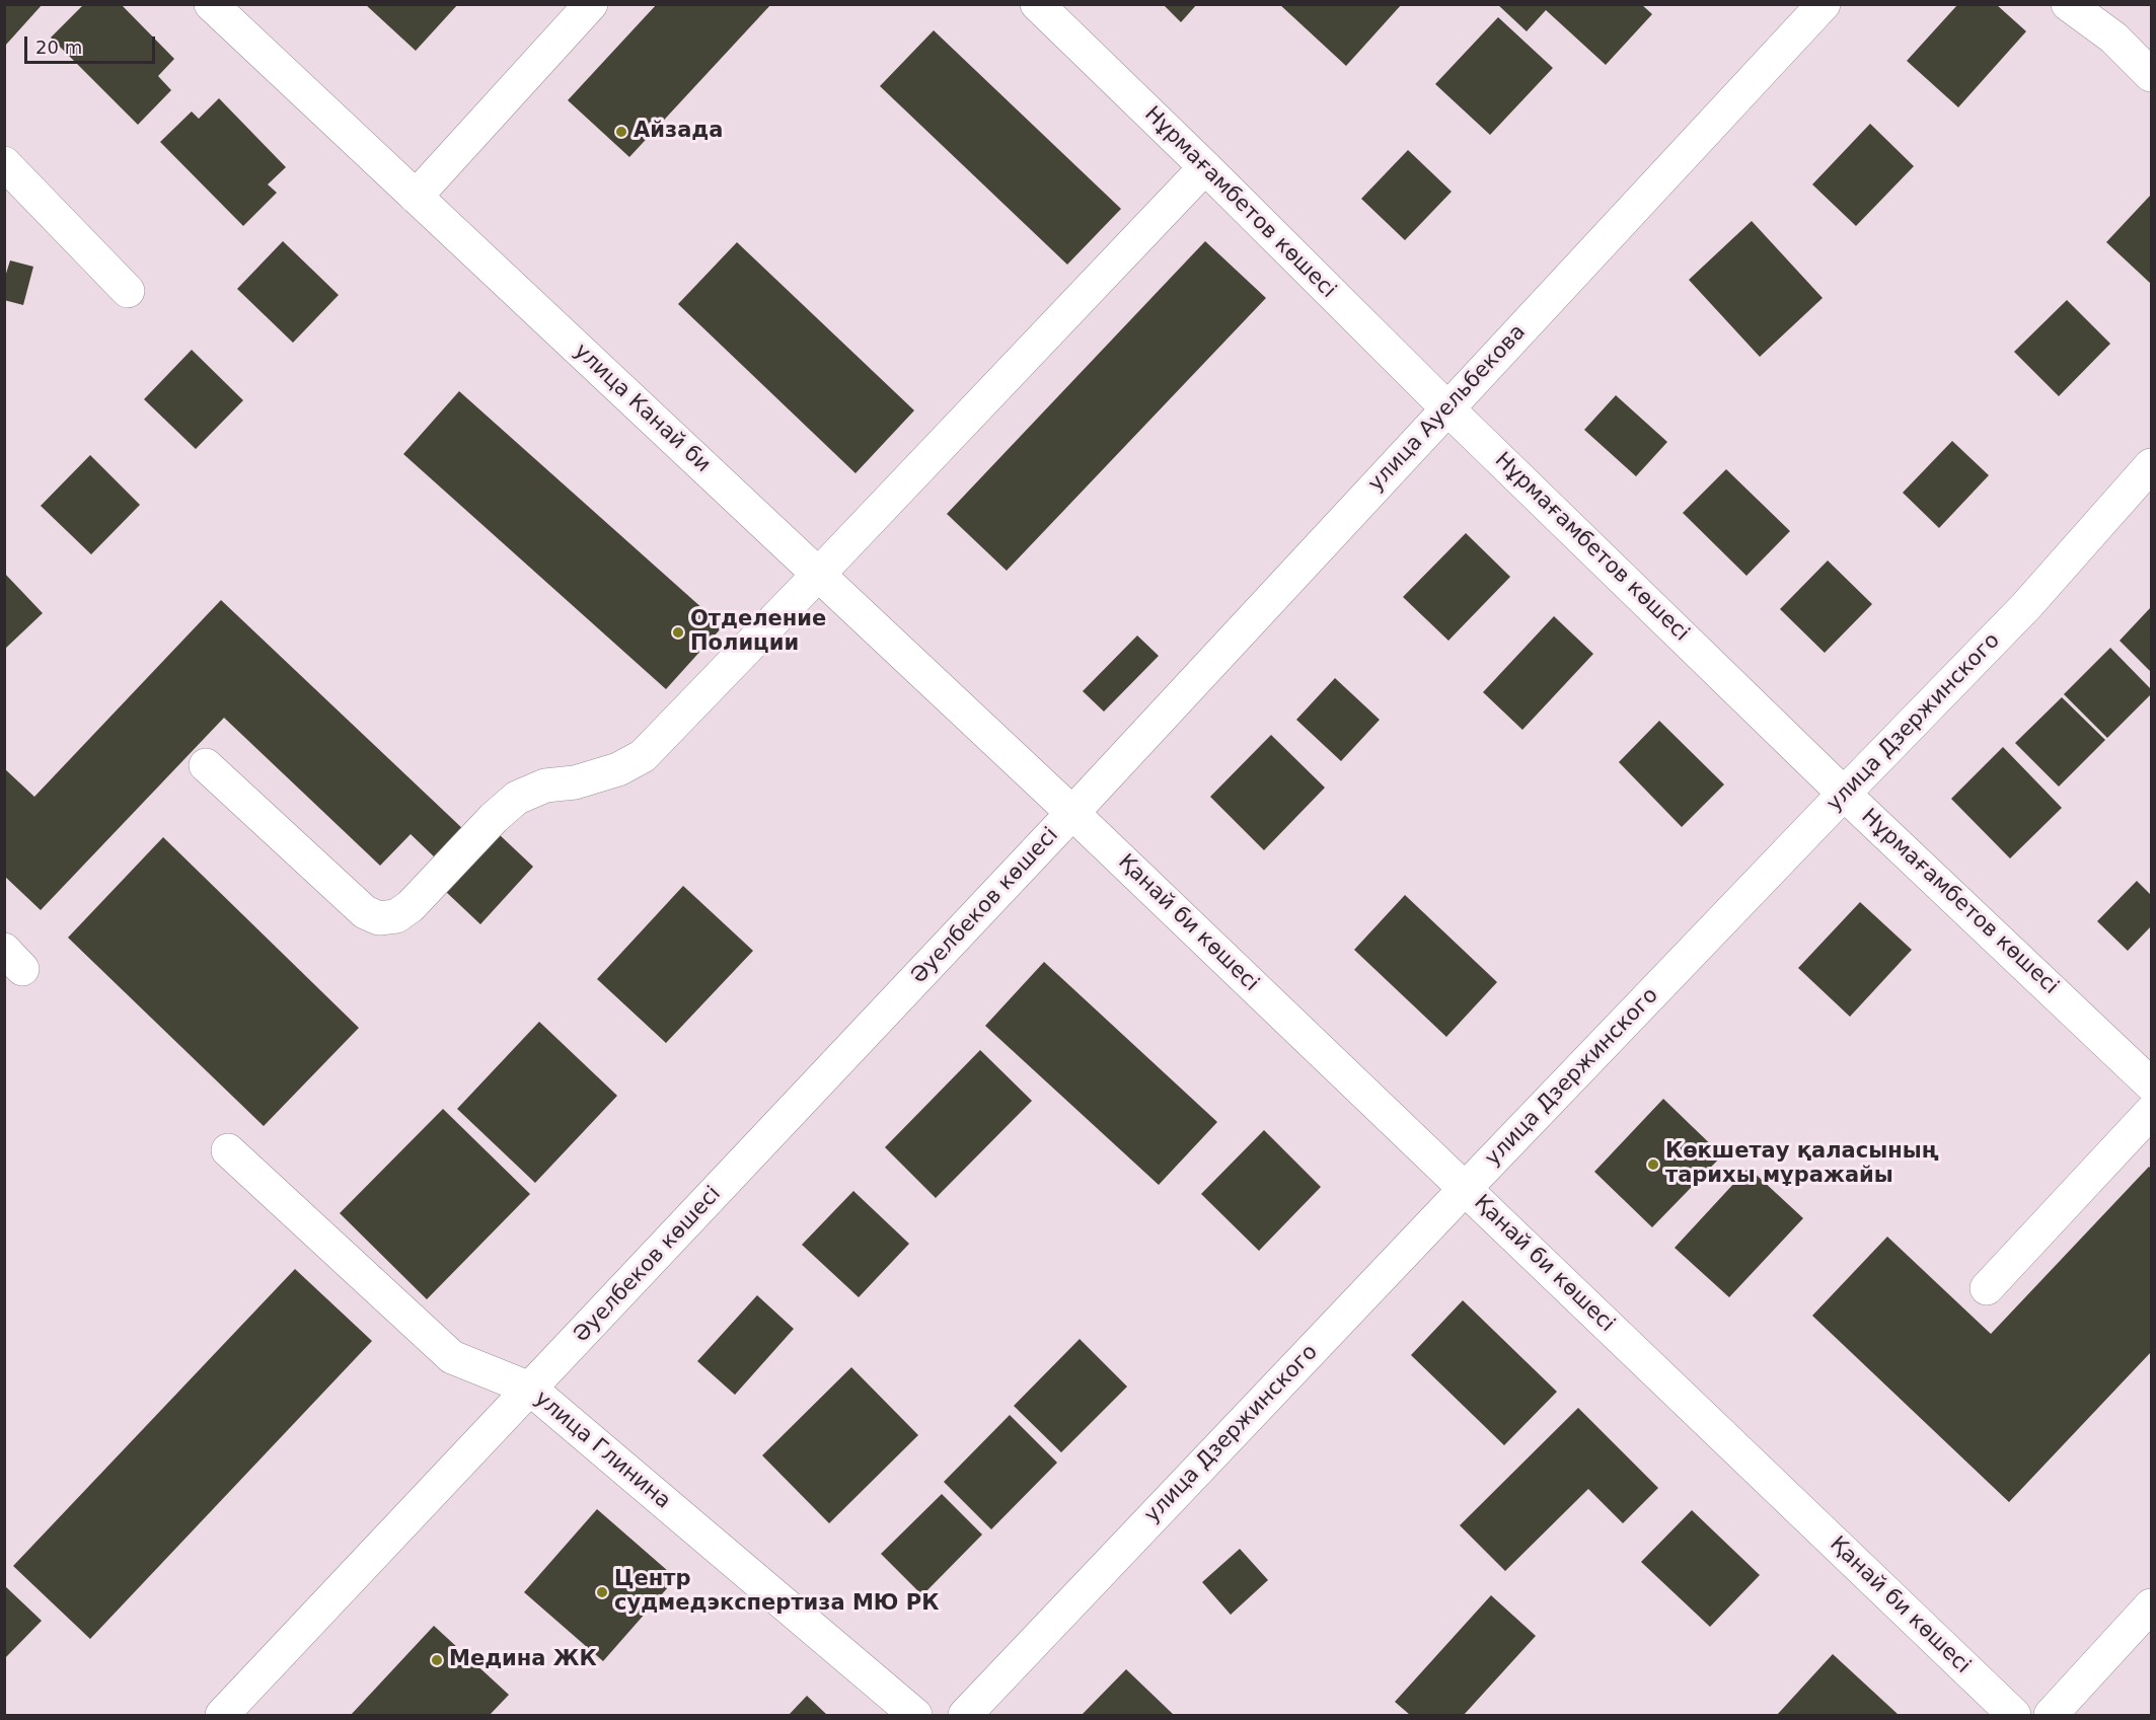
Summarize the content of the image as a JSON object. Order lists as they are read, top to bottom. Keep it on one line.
{"streets":{"street":["Нұрмағамбетов көшесі","улица Канай би","улица Ауельбекова","улица Дзержинского","Әуелбеков көшесі","Қанай би көшесі","улица Глинина"]},"crossings":[["Нұрмағамбетов көшесі","улица Ауельбекова"],["Нұрмағамбетов көшесі","улица Дзержинского"],["улица Канай би","улица Ауельбекова"],["улица Канай би","Әуелбеков көшесі"],["улица Канай би","Қанай би көшесі"],["улица Ауельбекова","Әуелбеков көшесі"],["улица Ауельбекова","Қанай би көшесі"],["улица Дзержинского","Қанай би көшесі"],["Әуелбеков көшесі","Қанай би көшесі"],["Әуелбеков көшесі","улица Глинина"]],"places":["Айзада","Отделение Полиции","Көкшетау қаласының тарихы мұражайы","Центр судмедэкспертиза МЮ РК","Медина ЖК"],"scale_bar":"20 m"}
